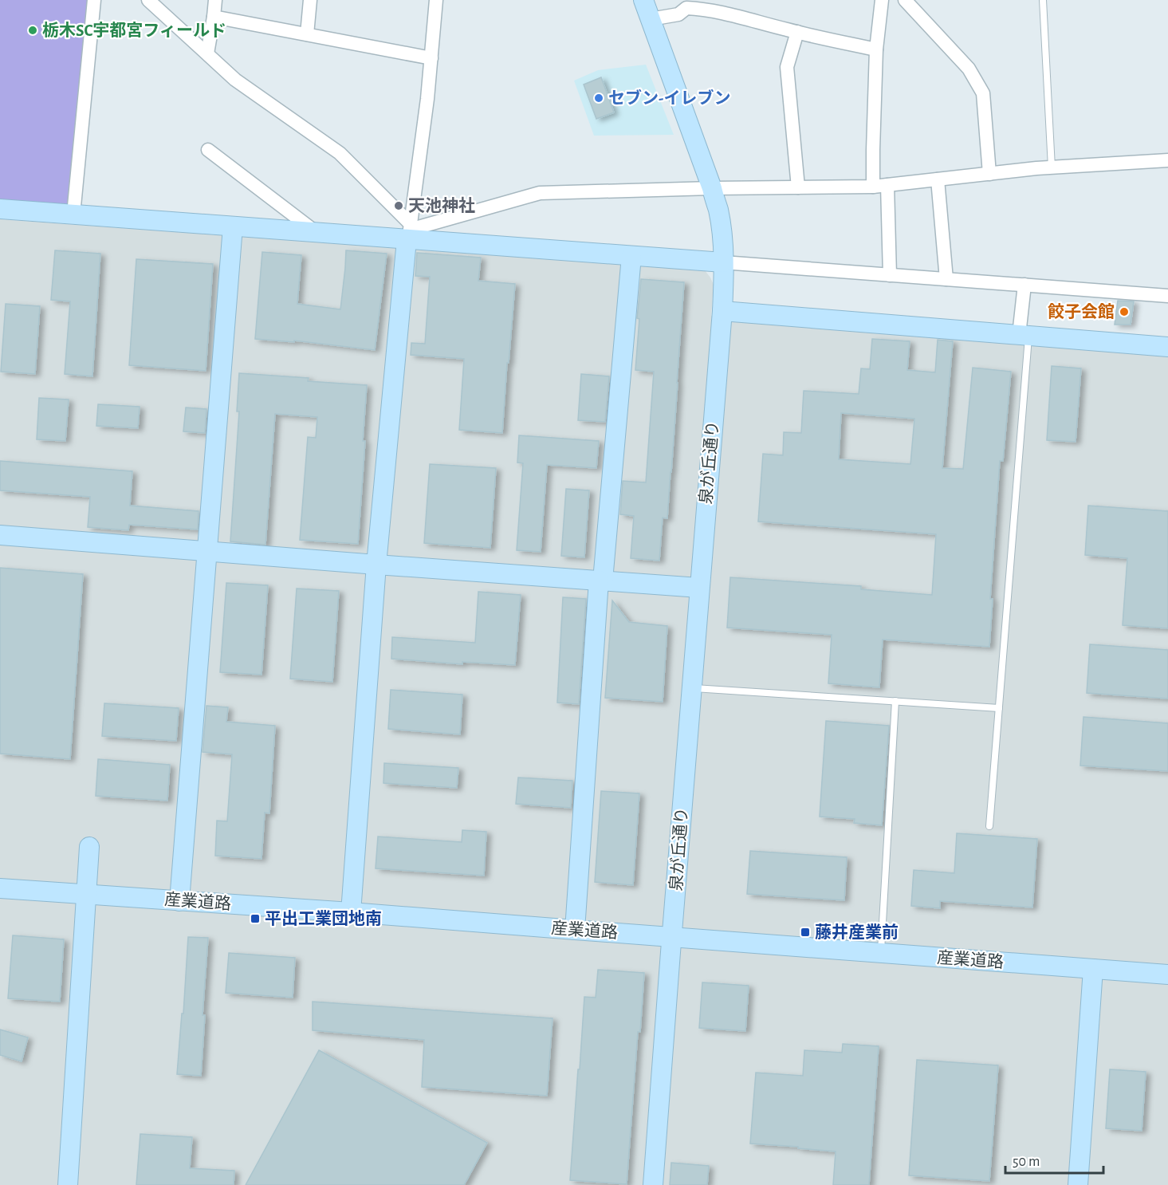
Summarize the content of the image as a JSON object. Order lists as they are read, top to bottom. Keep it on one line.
{"streets":{"street":["泉が丘通り","産業道路"]},"crossings":[["泉が丘通り","産業道路"]],"places":{"other":["栃木SC宇都宮フィールド","セブン-イレブン","天池神社","餃子会館"],"transit":["平出工業団地南","藤井産業前"]},"scale_bar":"50 m"}
